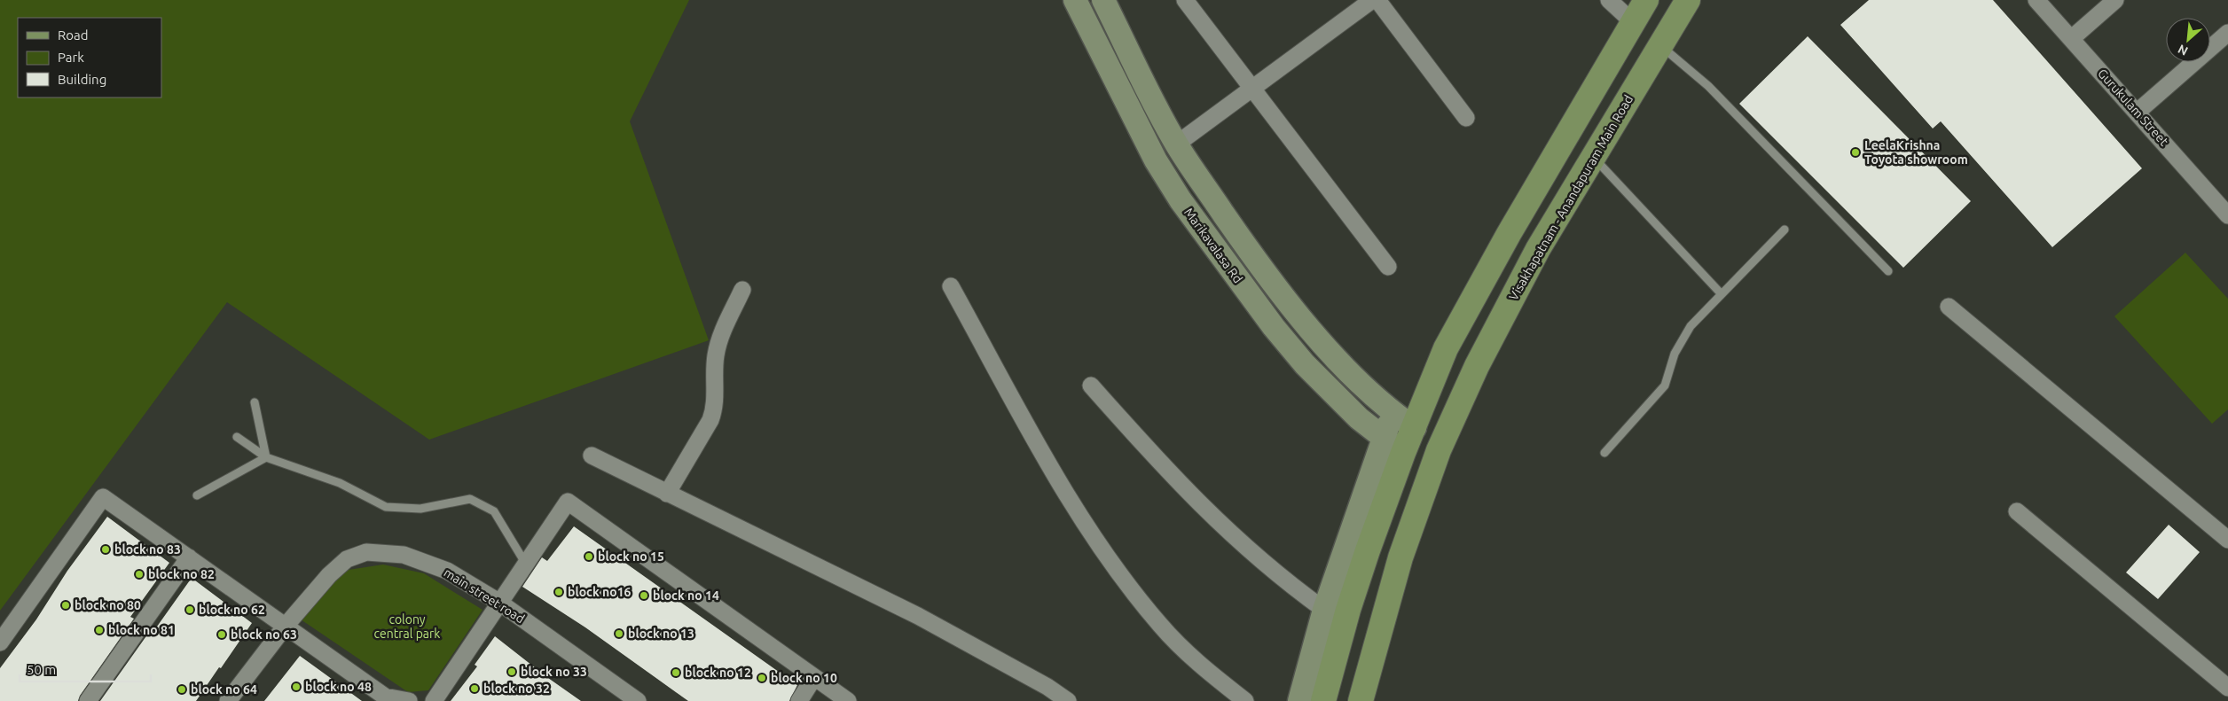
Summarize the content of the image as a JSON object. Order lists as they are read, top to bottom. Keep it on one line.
{"streets":{"main road":["Visakhapatnam - Anandapuram Main Road"],"street":["Gurukulam Street","Marikavalasa Rd","main street road"]},"parks":["colony central park"],"places":["LeelaKrishna Toyota showroom","block no 83","block no 15","block no 82","block no16","block no 14","block no 80","block no 62","block no 81","block no 13","block no 63","block no 33","block no 12","block no 10","block no 48","block no 32","block no 64"],"legend":["Road","Park","Building"],"scale_bar":"50 m","north":"bottom left"}
